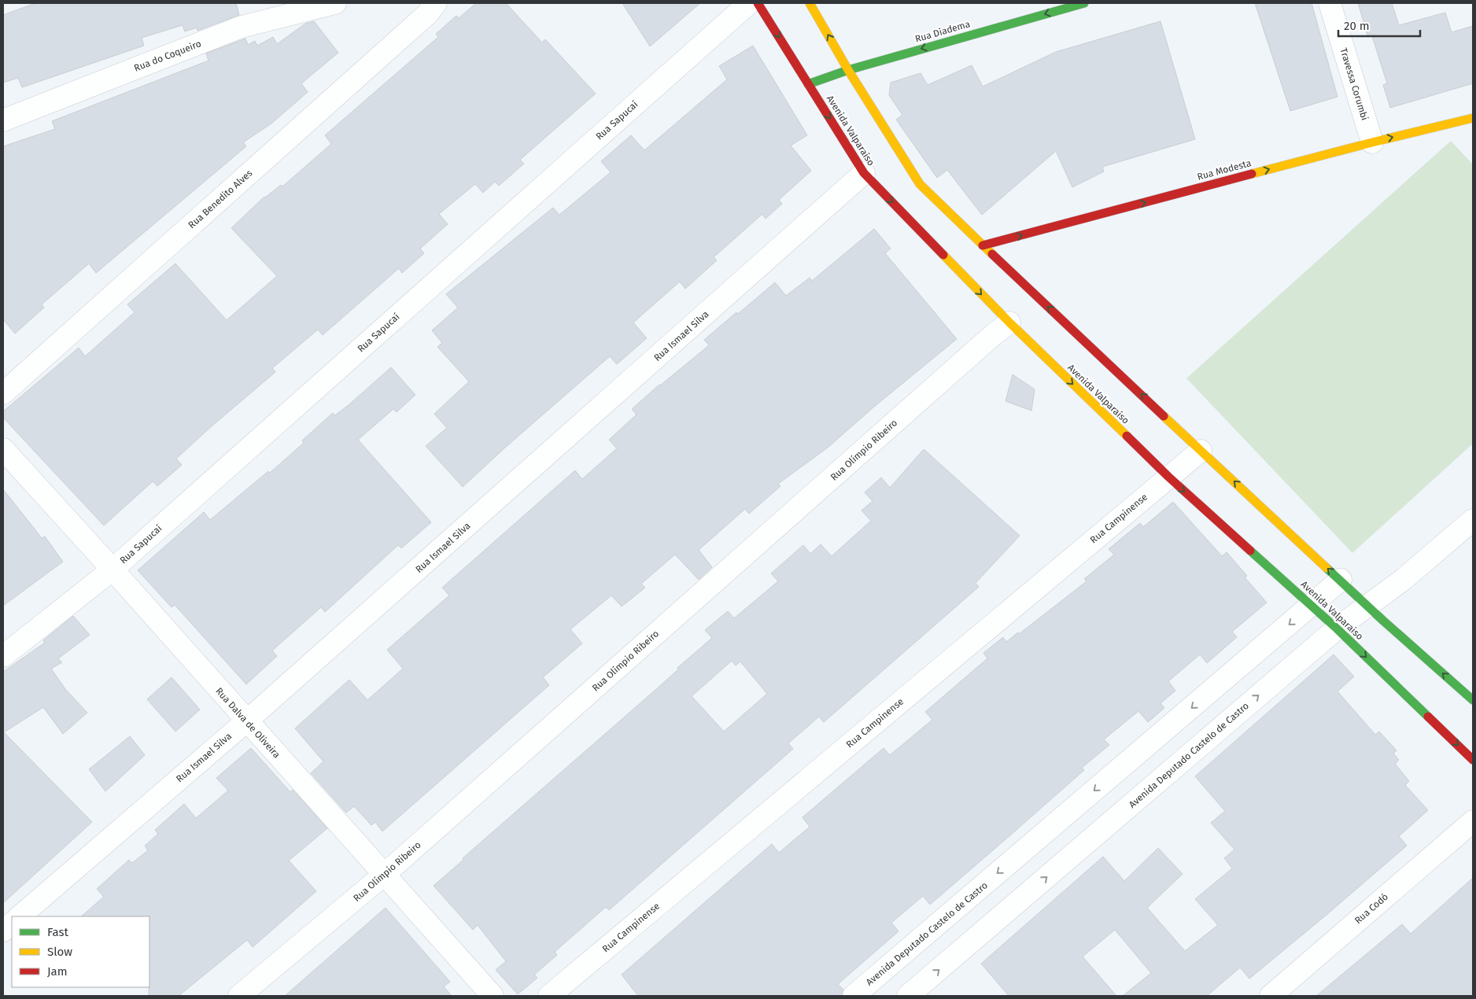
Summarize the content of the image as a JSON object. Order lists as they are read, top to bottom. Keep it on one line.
{"streets":{"main road":["Rua Diadema","Avenida Valparaíso","Rua Modesta"],"street":["Rua do Coqueiro","Travessa Corumbi","Rua Sapucaí","Rua Benedito Alves","Rua Ismael Silva","Rua Olímpio Ribeiro","Rua Campinense","Rua Dalva de Oliveira","Avenida Deputado Castelo de Castro","Rua Codó"]},"crossings":[["Rua Diadema","Avenida Valparaíso"],["Travessa Corumbi","Rua Modesta"],["Rua Sapucaí","Rua Dalva de Oliveira"],["Avenida Valparaíso","Rua Ismael Silva"],["Avenida Valparaíso","Rua Olímpio Ribeiro"],["Avenida Valparaíso","Rua Campinense"],["Avenida Valparaíso","Avenida Deputado Castelo de Castro"],["Rua Ismael Silva","Rua Dalva de Oliveira"],["Rua Olímpio Ribeiro","Rua Dalva de Oliveira"]],"one_way":["Rua Diadema","Rua Modesta"],"legend":["Fast","Slow","Jam"],"scale_bar":"20 m"}
